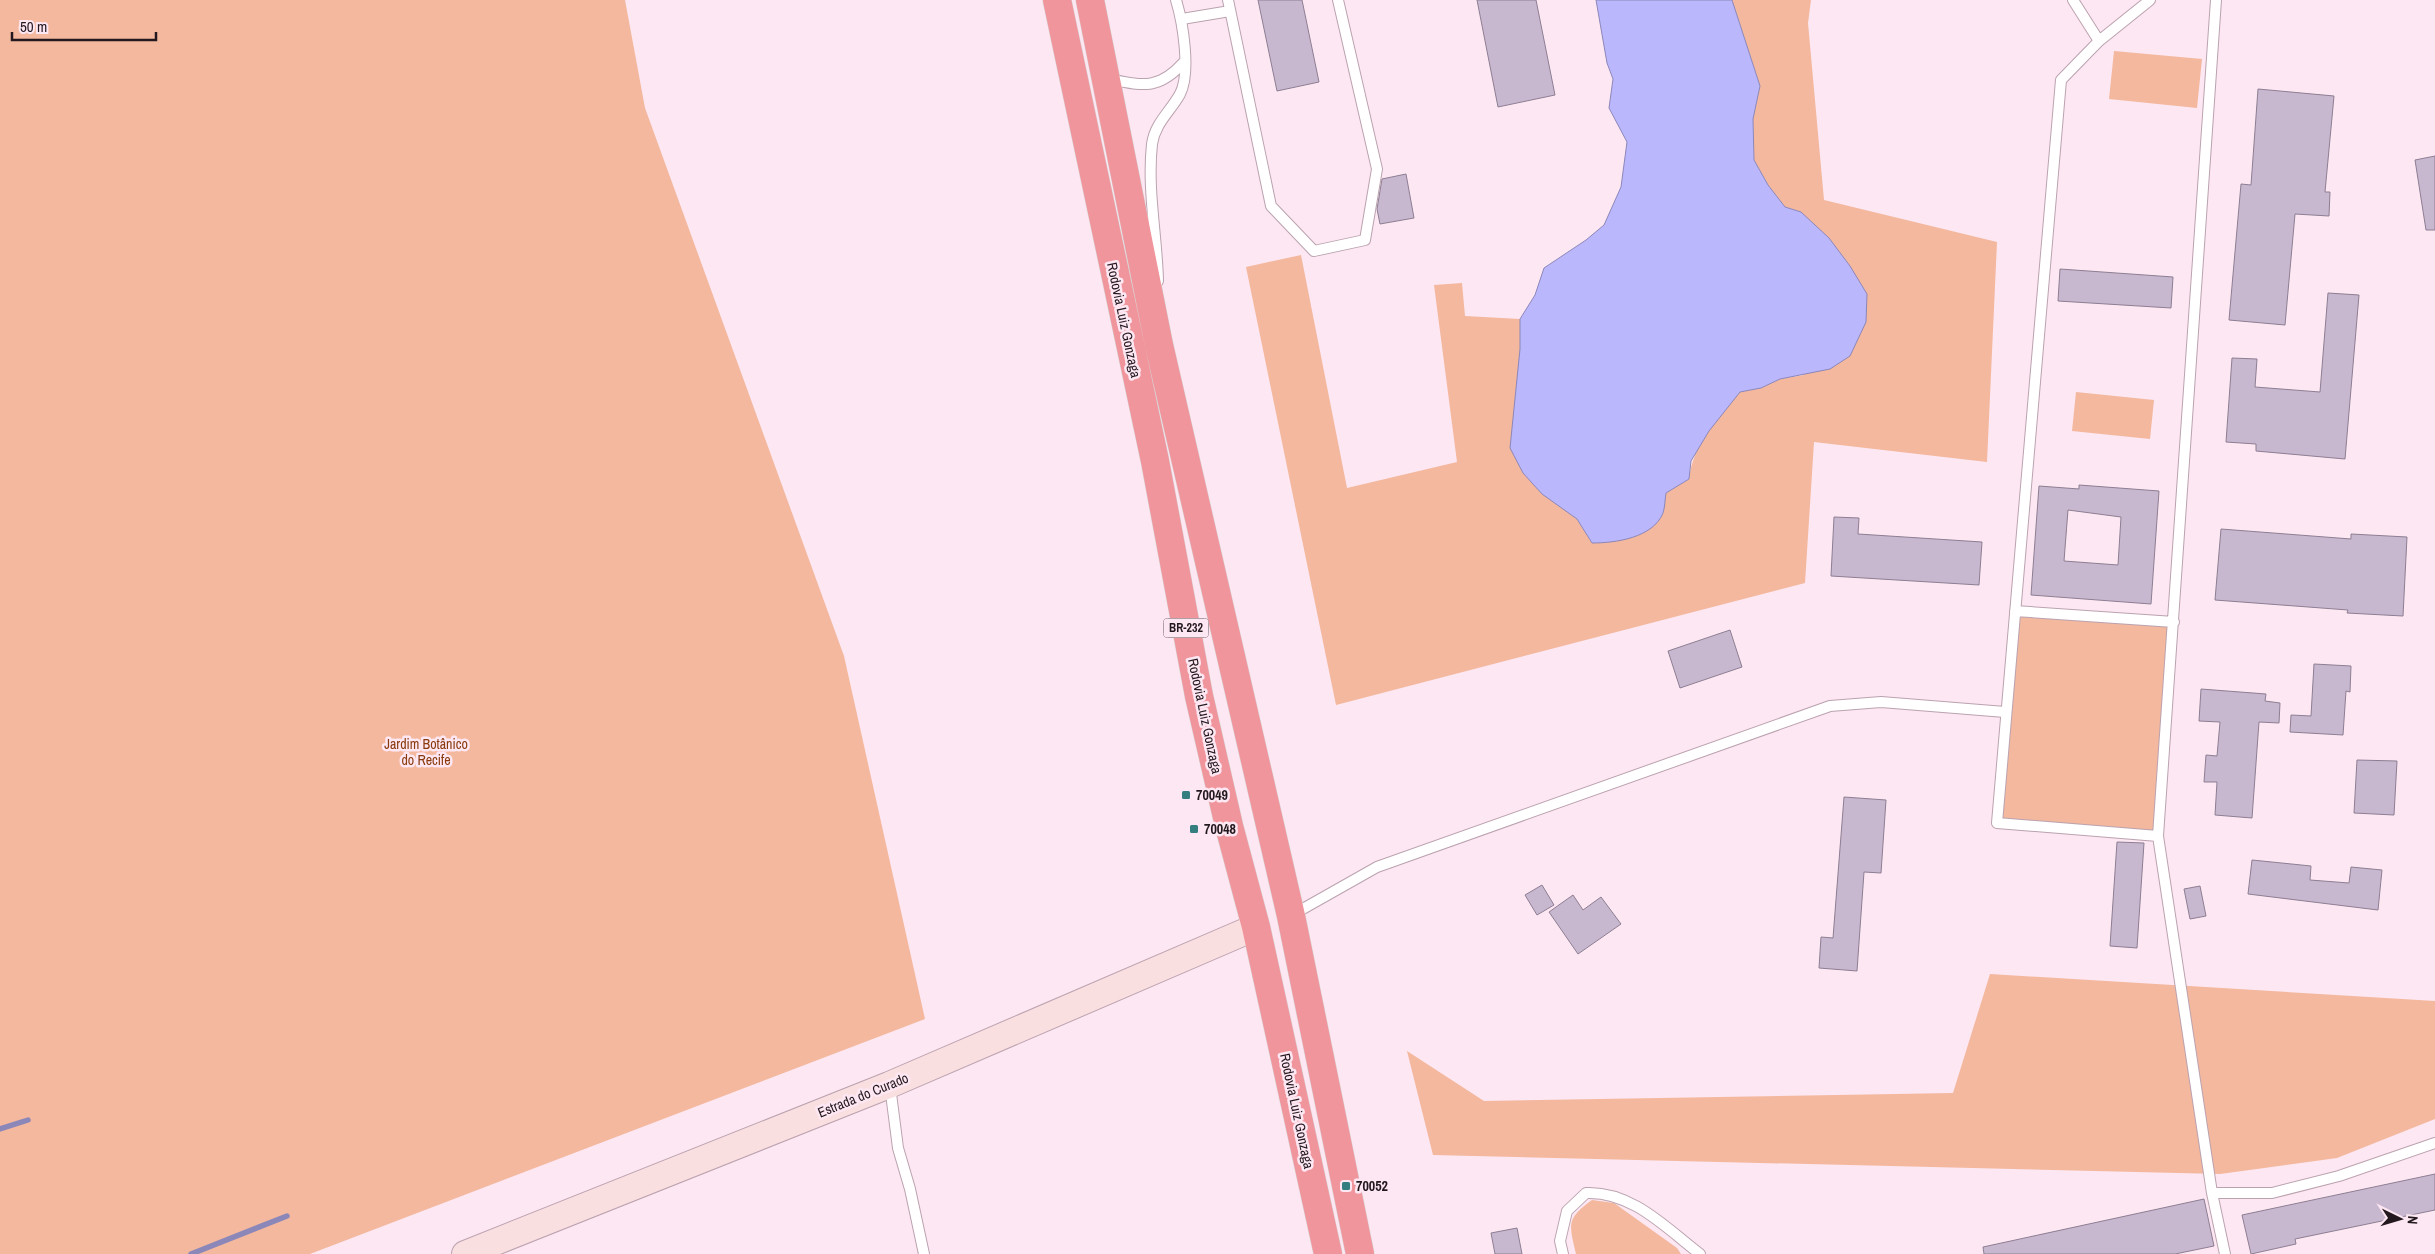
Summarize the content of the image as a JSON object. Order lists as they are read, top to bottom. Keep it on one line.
{"streets":{"highway":["Rodovia Luiz Gonzaga","BR-232"],"main road":["Estrada do Curado"]},"crossings":[["Rodovia Luiz Gonzaga","Estrada do Curado"]],"parks":["Jardim Botânico do Recife"],"places":{"transit":["70049","70048","70052"]},"scale_bar":"50 m","north":"right"}
